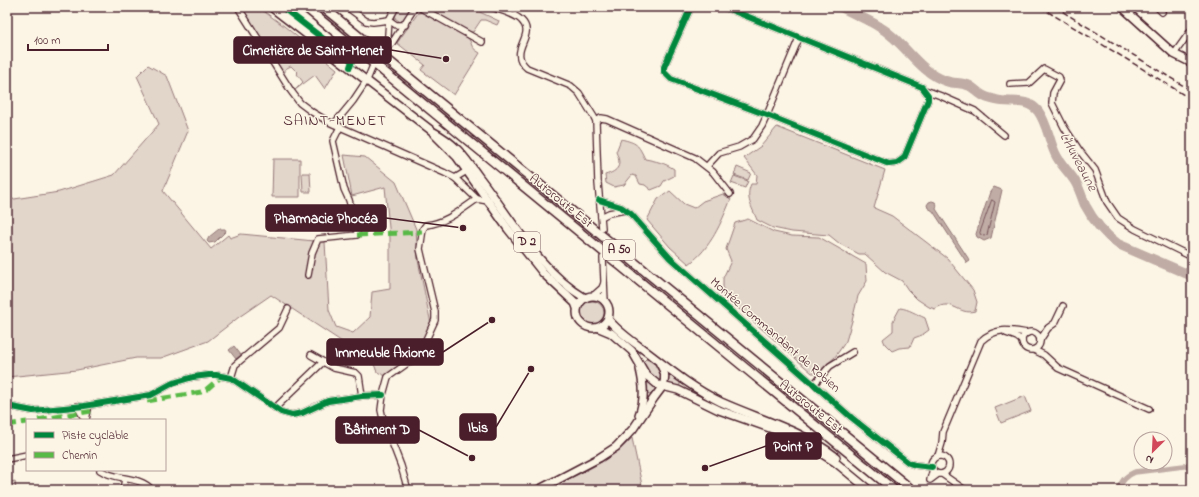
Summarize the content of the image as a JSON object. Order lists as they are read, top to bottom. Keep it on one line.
{"streets":{"highway":["Autoroute Est","A 50"],"main road":["D 2"],"street":["Montée Commandant de Robien"]},"districts":["SAINT-MENET"],"water":["L'Huveaune"],"places":["Cimetière de Saint-Menet","Pharmacie Phocéa","Immeuble Axiome","Ibis","Bâtiment D","Point P"],"legend":["Piste cyclable","Chemin"],"scale_bar":"100 m","north":"bottom left"}
